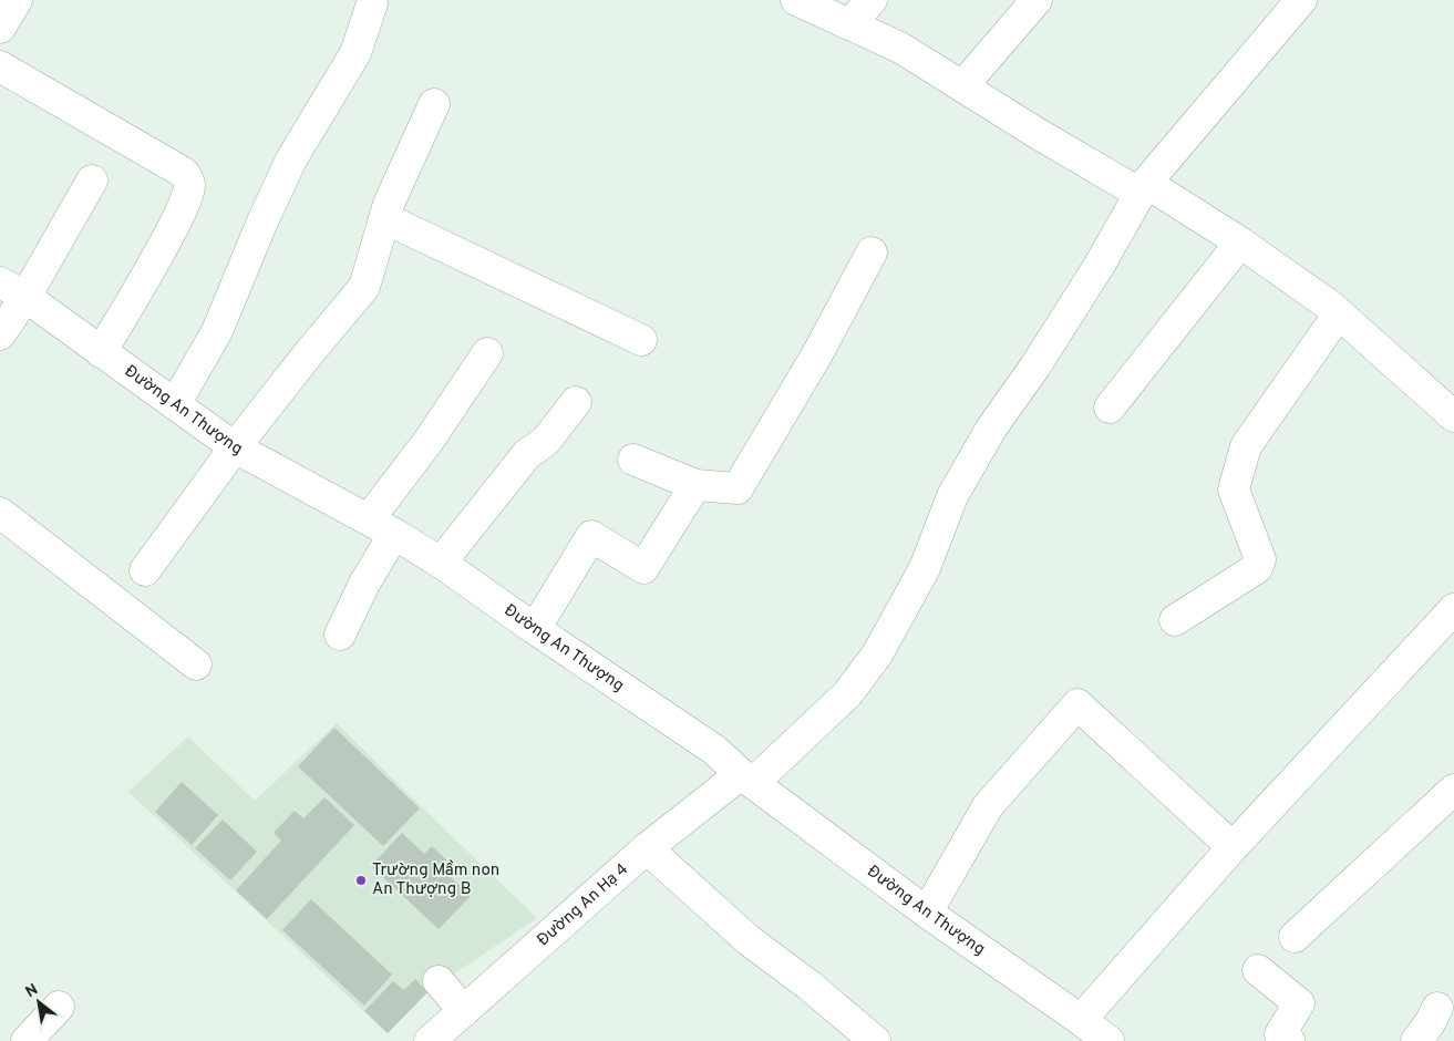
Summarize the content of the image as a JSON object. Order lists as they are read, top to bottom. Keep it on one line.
{"streets":{"street":["Đường An Thượng","Đường An Hạ 4"]},"crossings":[["Đường An Thượng","Đường An Hạ 4"]],"places":["Trường Mầm non An Thượng B"],"north":"top left"}
